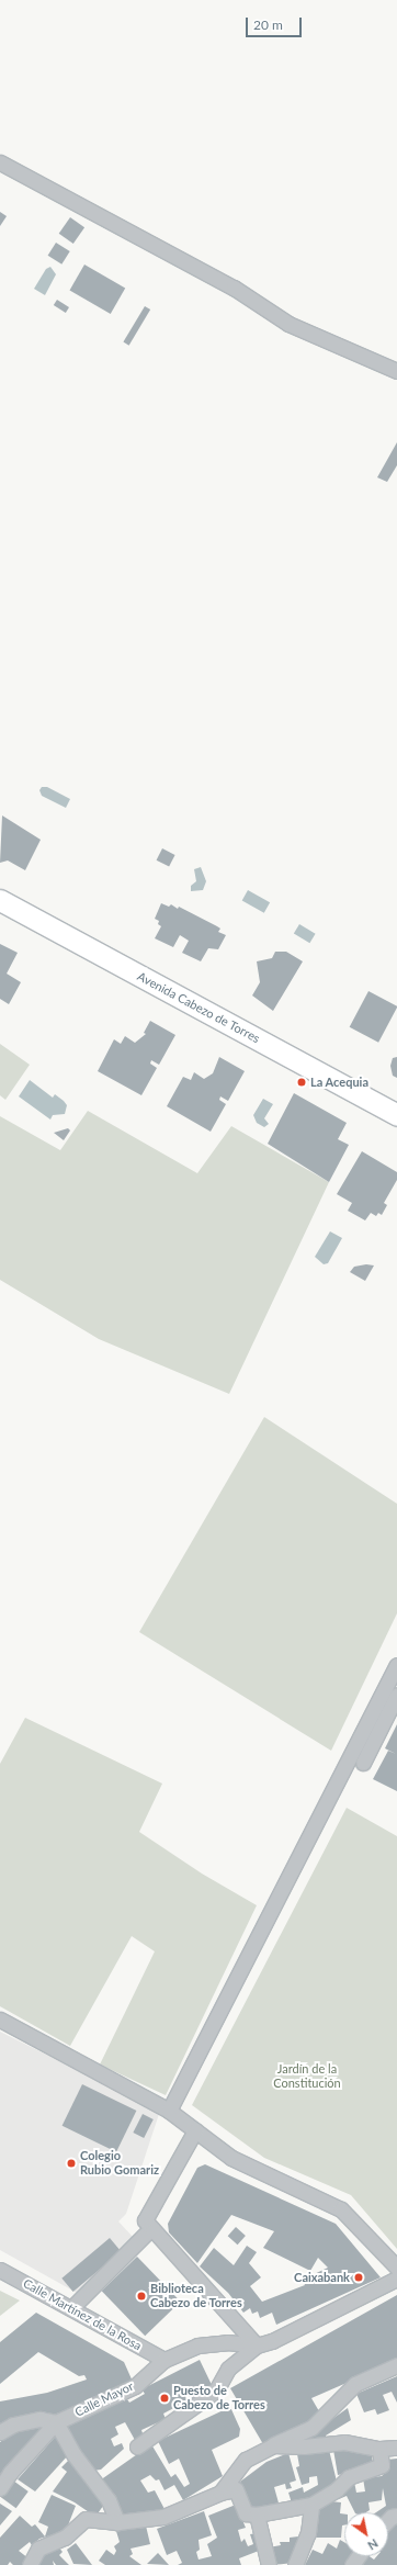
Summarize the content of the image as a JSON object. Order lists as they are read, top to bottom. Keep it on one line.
{"streets":{"street":["Avenida Cabezo de Torres","Calle Martínez de la Rosa","Calle Mayor"]},"crossings":[["Calle Martínez de la Rosa","Calle Mayor"]],"parks":["Jardín de la Constitución"],"places":["La Acequia","Colegio Rubio Gomariz","Caixabank","Biblioteca Cabezo de Torres","Puesto de Cabezo de Torres"],"scale_bar":"20 m","north":"bottom right"}
